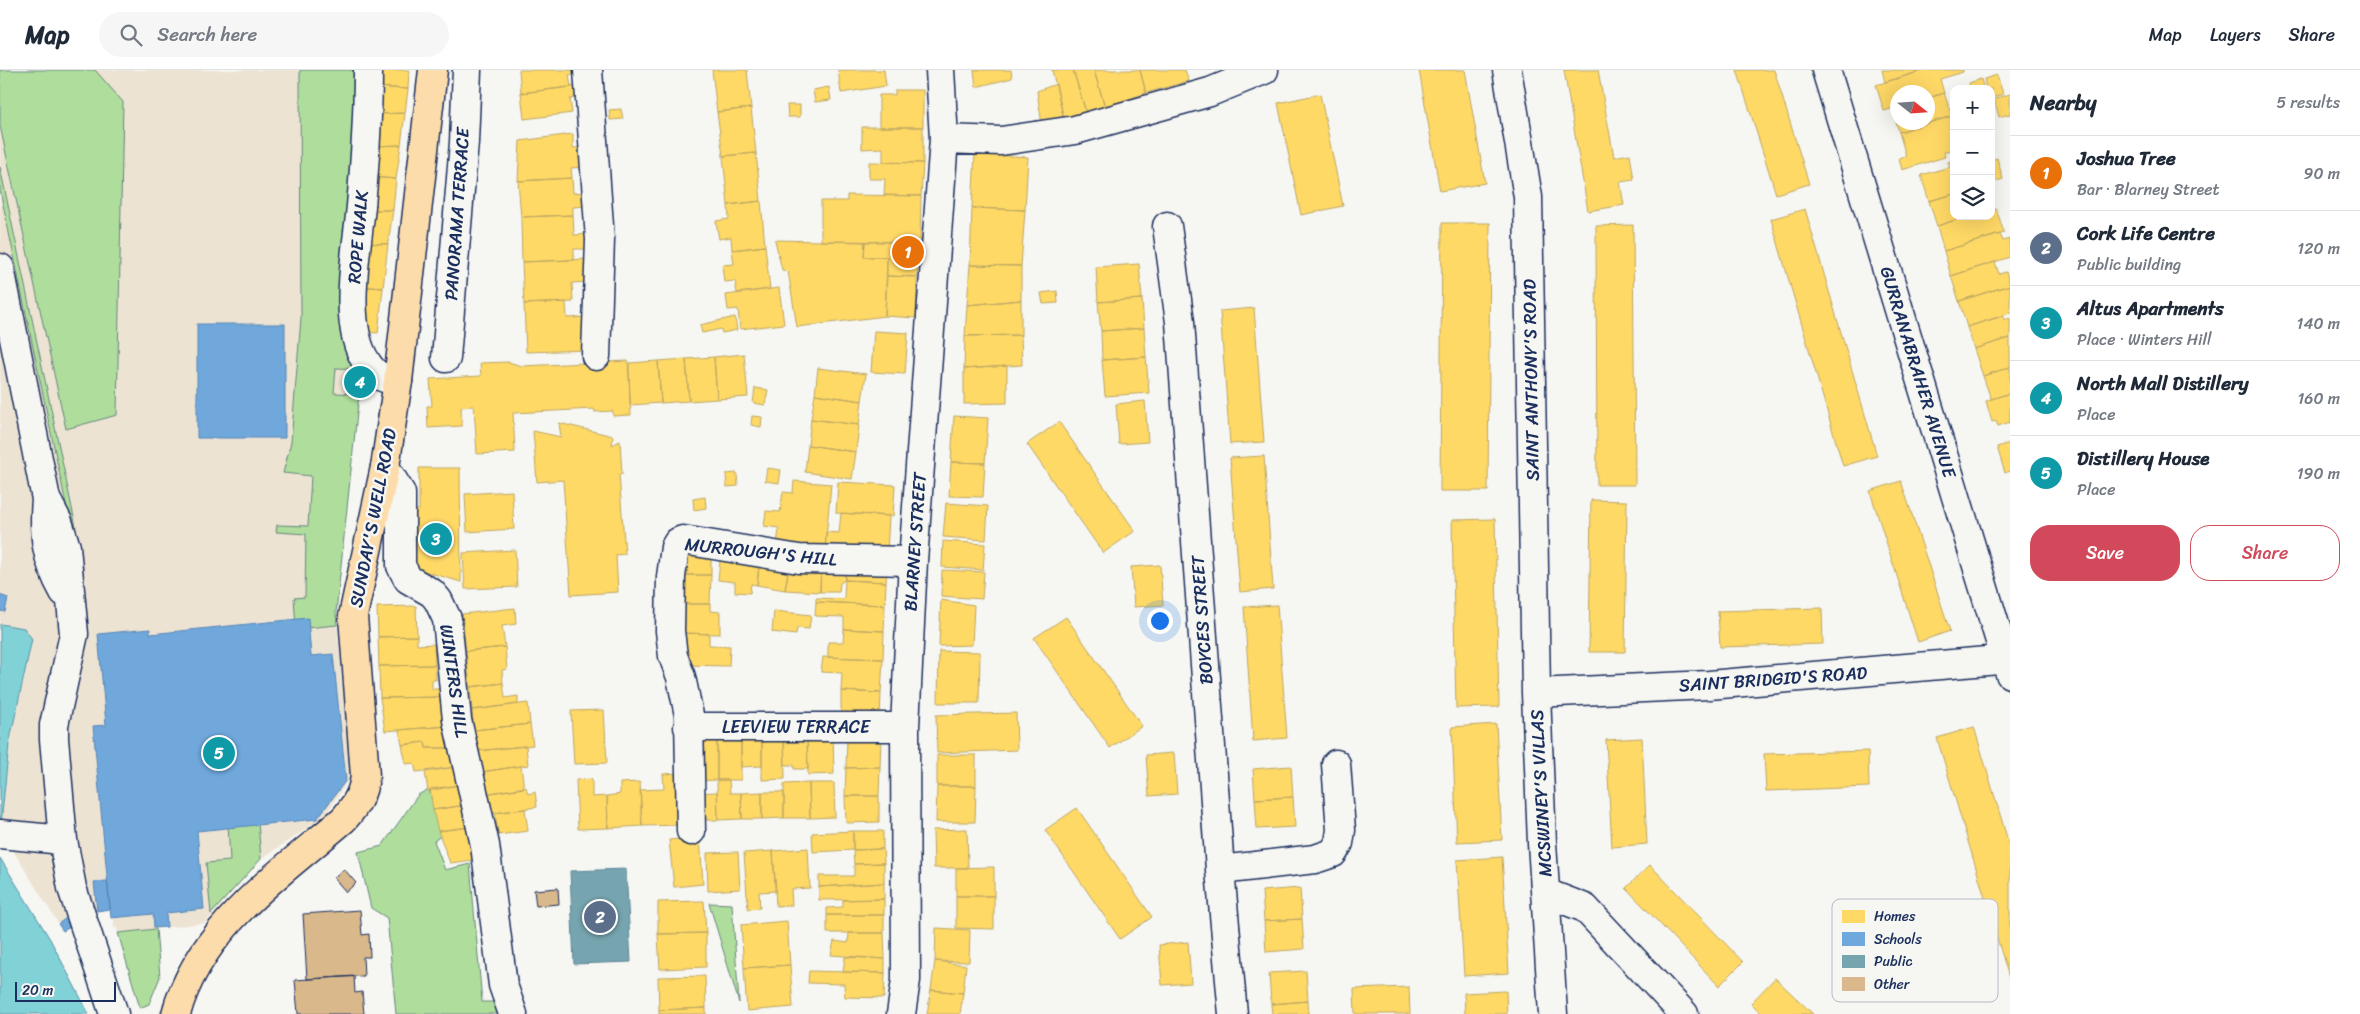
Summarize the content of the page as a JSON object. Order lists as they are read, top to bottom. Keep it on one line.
{"streets":{"main road":["SUNDAY'S WELL ROAD"],"street":["PANORAMA TERRACE","ROPE WALK","GURRANABRAHER AVENUE","SAINT ANTHONY'S ROAD","BLARNEY STREET","MURROUGH'S HILL","BOYCES STREET","SAINT BRIDGID'S ROAD","WINTERS HILL","LEEVIEW TERRACE","MCSWINEY'S VILLAS"]},"crossings":[["ROPE WALK","SUNDAY'S WELL ROAD"],["GURRANABRAHER AVENUE","SAINT BRIDGID'S ROAD"],["SAINT ANTHONY'S ROAD","SAINT BRIDGID'S ROAD"],["SAINT ANTHONY'S ROAD","MCSWINEY'S VILLAS"],["SUNDAY'S WELL ROAD","WINTERS HILL"],["BLARNEY STREET","MURROUGH'S HILL"],["BLARNEY STREET","LEEVIEW TERRACE"],["MURROUGH'S HILL","LEEVIEW TERRACE"],["SAINT BRIDGID'S ROAD","MCSWINEY'S VILLAS"]],"legend":["Homes","Schools","Public","Other"],"scale_bar":"20 m","north":"right","page":{"header":"Map","search":"Search here","nav":["Map","Layers","Share"],"heading":["Nearby","5 results"],"map_buttons":["+","−"],"list":[{"mark":"1","name":"Joshua Tree","note":"Bar · Blarney Street","value":"90 m"},{"mark":"2","name":"Cork Life Centre","note":"Public building","value":"120 m"},{"mark":"3","name":"Altus Apartments","note":"Place · Winters Hill","value":"140 m"},{"mark":"4","name":"North Mall Distillery","note":"Place","value":"160 m"},{"mark":"5","name":"Distillery House","note":"Place","value":"190 m"}],"pins":["1","4","3","5","2"],"buttons":["Save","Share"],"scale":"20 m"}}
